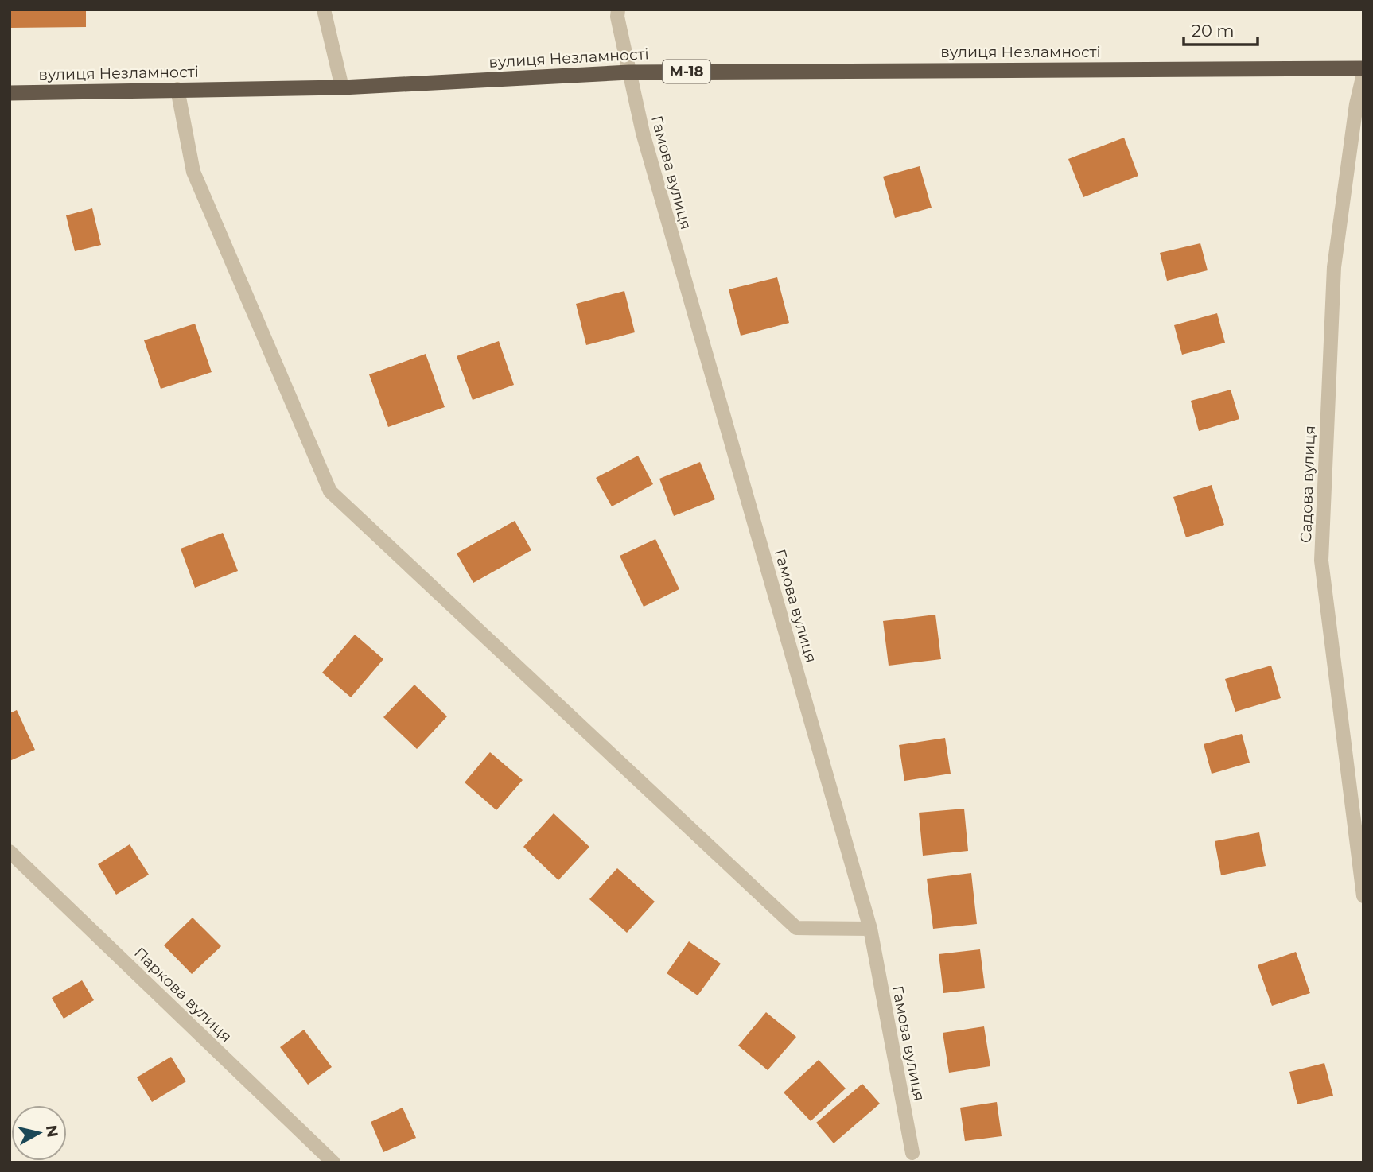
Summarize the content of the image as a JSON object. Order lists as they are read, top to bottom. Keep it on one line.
{"streets":{"highway":["вулиця Незламності","М-18"],"street":["Гамова вулиця","Садова вулиця","Паркова вулиця"]},"crossings":[["вулиця Незламності","Гамова вулиця"]],"scale_bar":"20 m","north":"right"}
